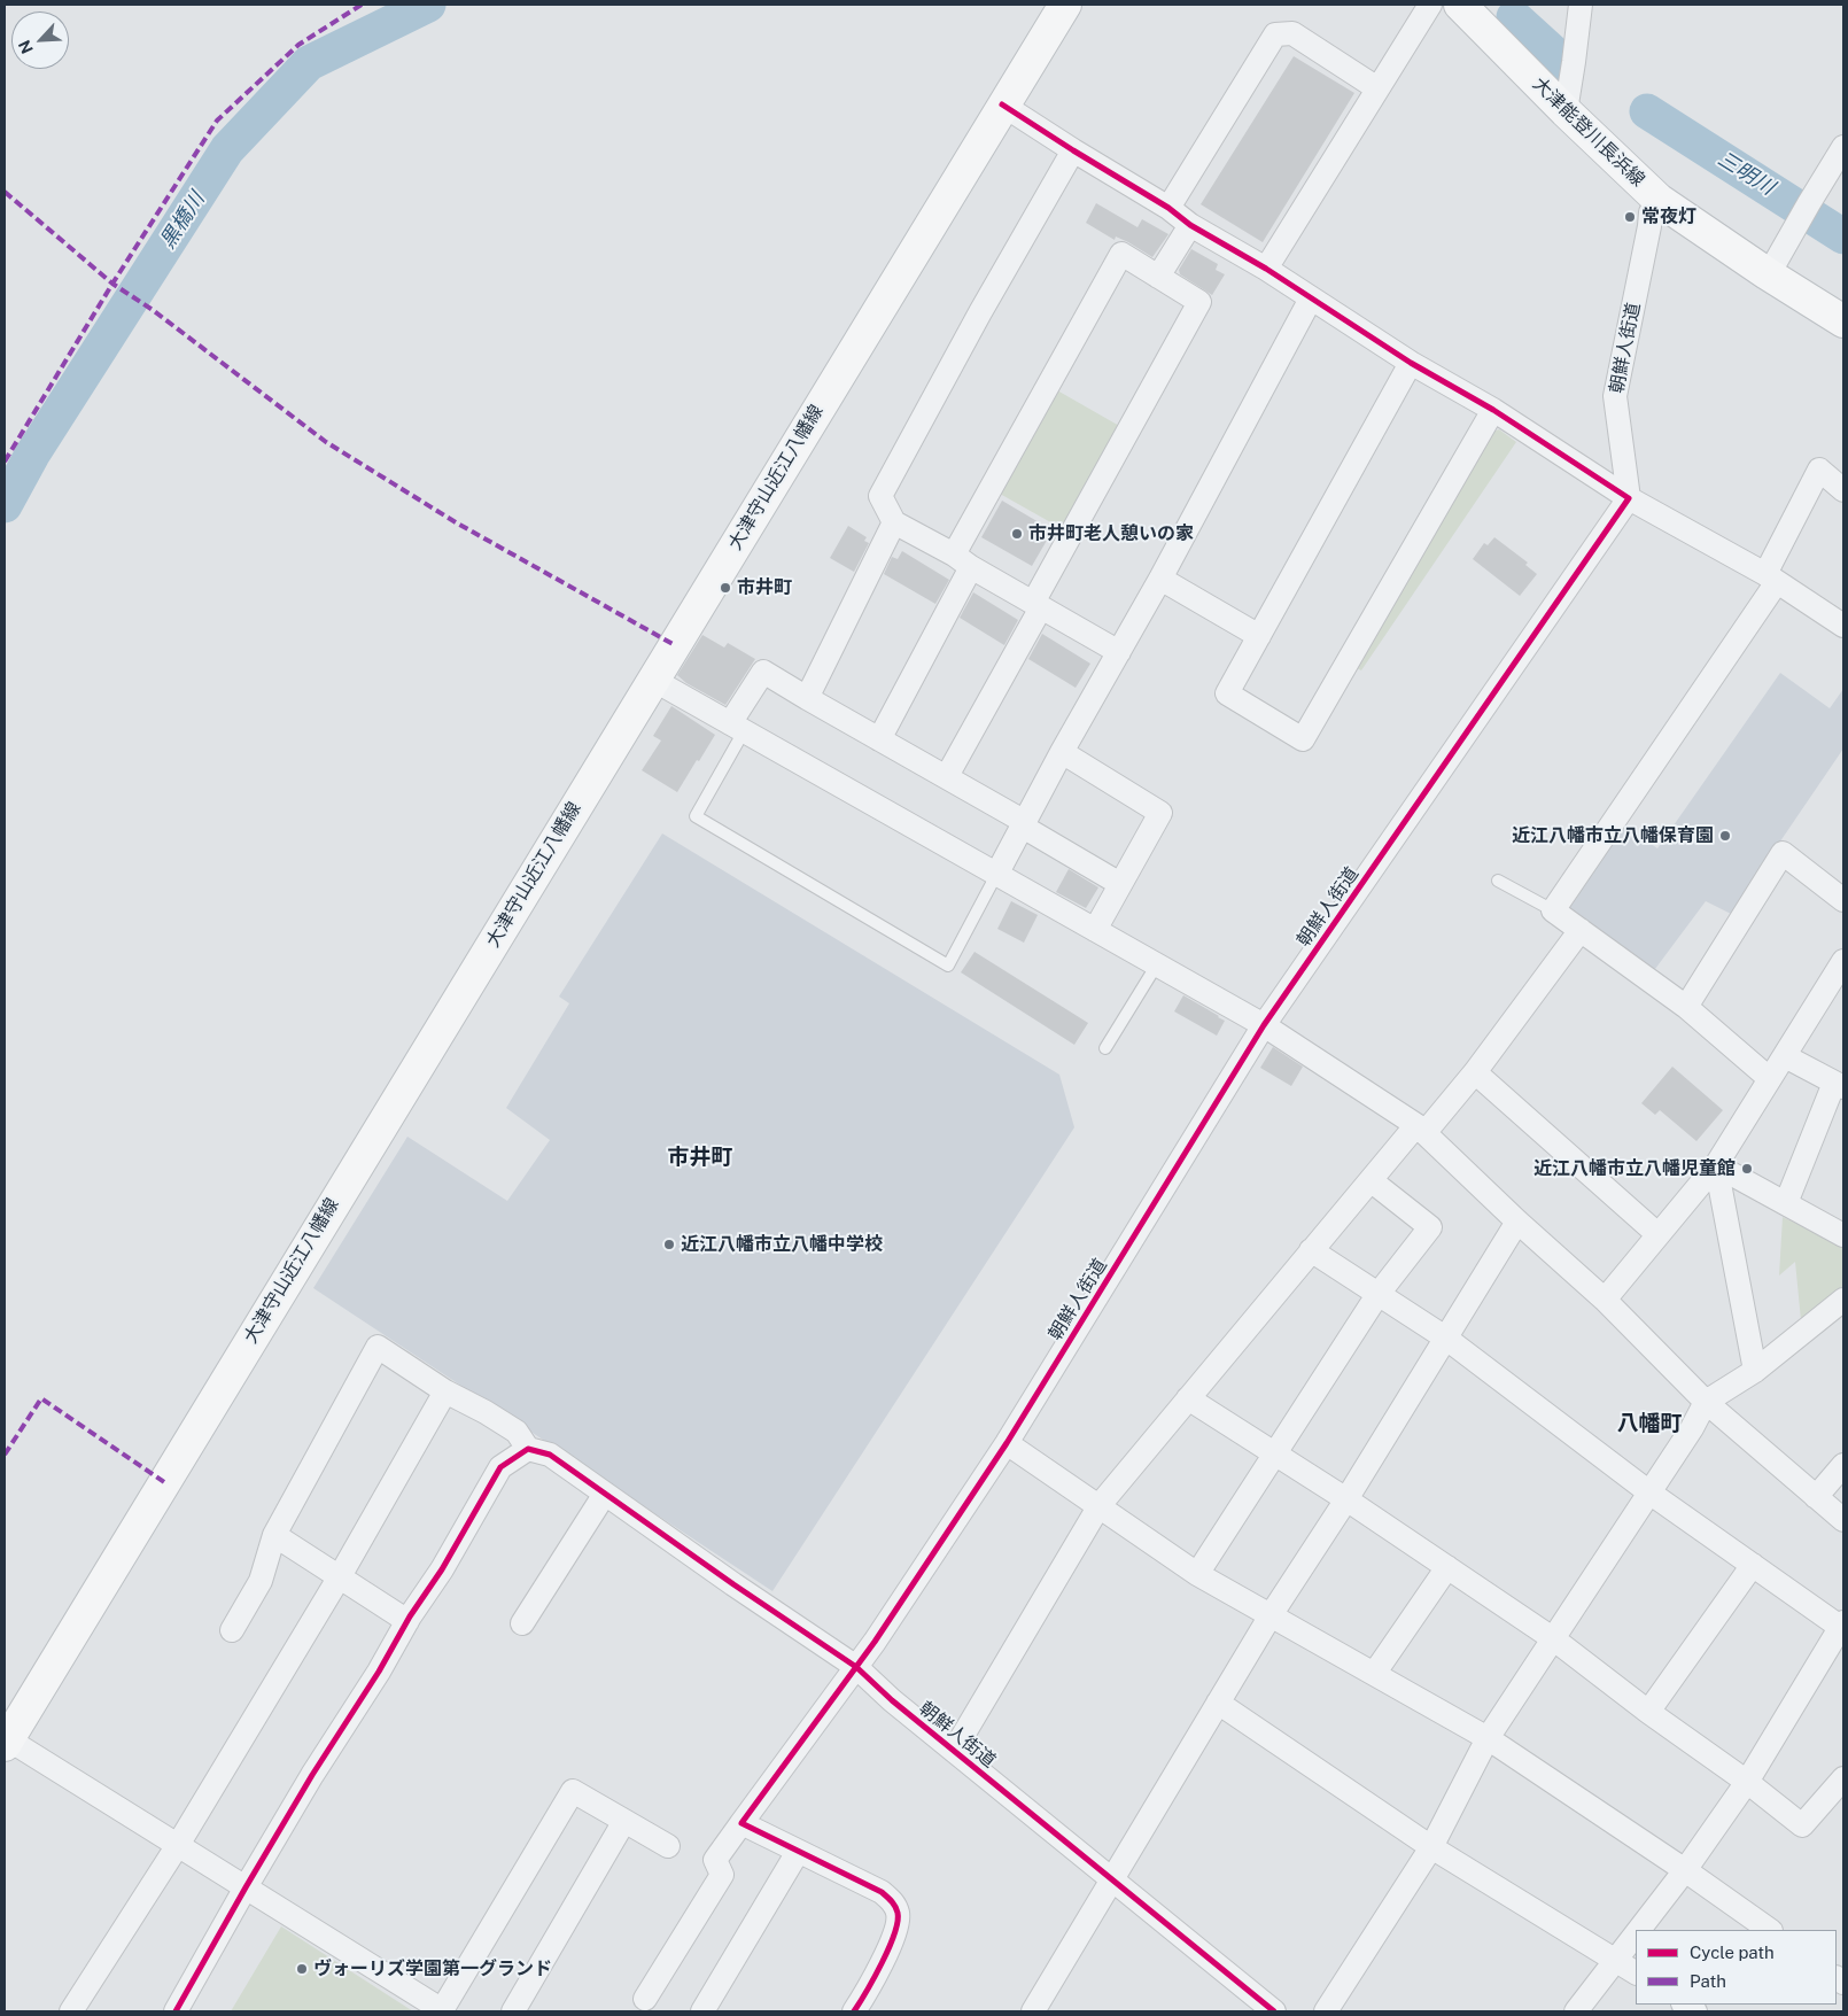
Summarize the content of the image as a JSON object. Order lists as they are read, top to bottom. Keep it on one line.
{"streets":{"main road":["大津能登川長浜線","大津守山近江八幡線"],"street":["朝鮮人街道"]},"crossings":[["大津能登川長浜線","朝鮮人街道"]],"districts":["市井町","八幡町"],"water":["三明川","黒橋川"],"places":["常夜灯","市井町老人憩いの家","市井町","近江八幡市立八幡保育園","近江八幡市立八幡児童館","近江八幡市立八幡中学校","ヴォーリズ学園第一グランド"],"legend":["Cycle path","Path"],"north":"bottom left"}
